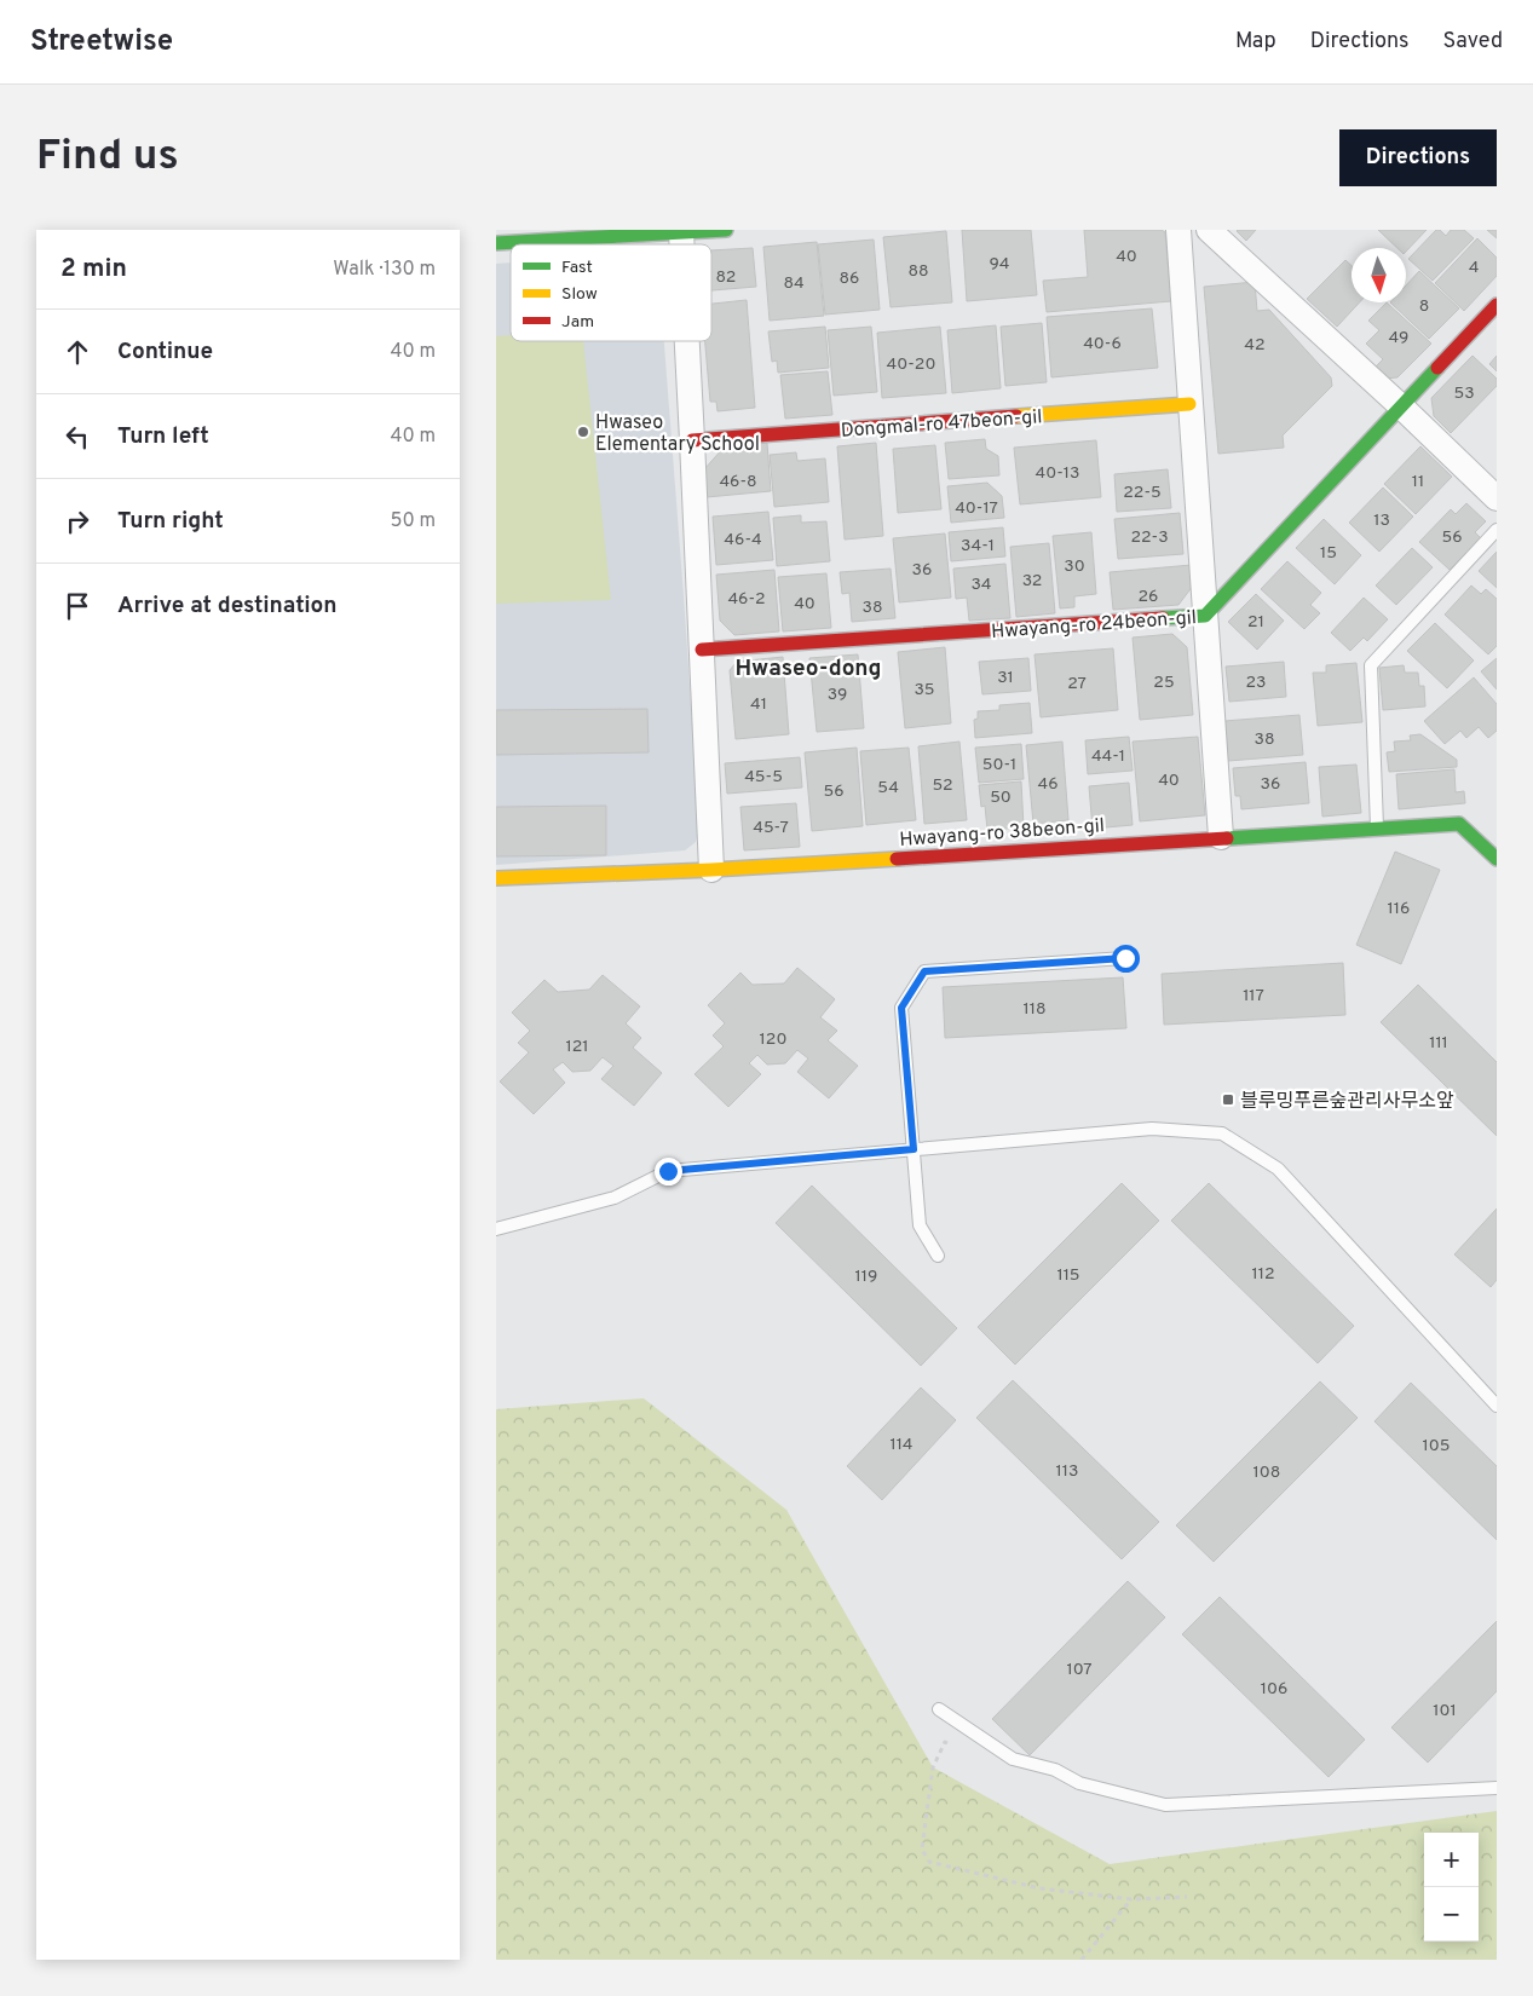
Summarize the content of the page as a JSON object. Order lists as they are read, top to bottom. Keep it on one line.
{"streets":{"street":["Dongmal-ro 47beon-gil","Hwayang-ro 24beon-gil","Hwayang-ro 38beon-gil"]},"districts":["Hwaseo-dong"],"places":{"other":["Hwaseo Elementary School"],"transit":["블루밍푸른숲관리사무소앞"]},"house_numbers":["40","94","4","88","82","86","84","8","49","40-6","42","40-20","53","40-13","46-8","11","22-5","40-17","13","22-3","56","46-4","34-1","15","30","36","32","34","26","46-2","40","38","21","31","25","23","27","35","39","41","38","44-1","50-1","45-5","40","46","36","52","54","56","50","45-7","116","117","118","120","111","121","112","115","119","114","105","113","108","107","106","101"],"legend":["Fast","Slow","Jam"],"north":"bottom","page":{"header":"Streetwise","nav":["Map","Directions","Saved"],"buttons":"Directions","title":"Find us","heading":["2 min","Walk · 130 m"],"list":[["Continue","40 m"],["Turn left","40 m"],["Turn right","50 m"],"Arrive at destination"],"map_buttons":["+","−"]}}
